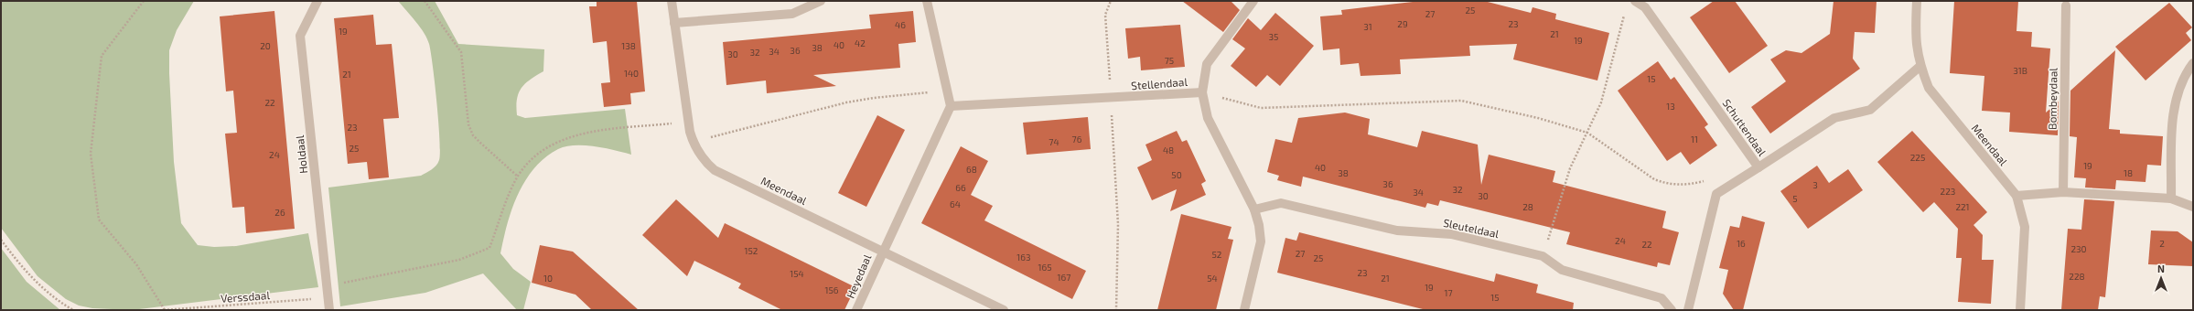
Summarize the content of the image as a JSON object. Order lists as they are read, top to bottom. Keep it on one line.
{"streets":{"street":["Stellendaal","Bombeydaal","Schuttendaal","Meendaal","Holdaal","Sleuteldaal","Heyedaal"],"path":["Verssdaal"]},"crossings":[["Stellendaal","Sleuteldaal"],["Schuttendaal","Meendaal"],["Meendaal","Heyedaal"],["Holdaal","Verssdaal"]],"house_numbers":["25","27","29","23","46","31","19","21","35","19","42","40","20","138","38","36","34","32","30","75","31B","140","21","15","22","13","23","76","11","74","25","48","24","225","19","40","68","38","18","50","36","3","66","32","223","34","30","5","64","28","221","26","24","16","2","22","230","152","27","52","163","25","165","23","154","228","167","10","54","21","19","156","17","15"],"north":"top"}
